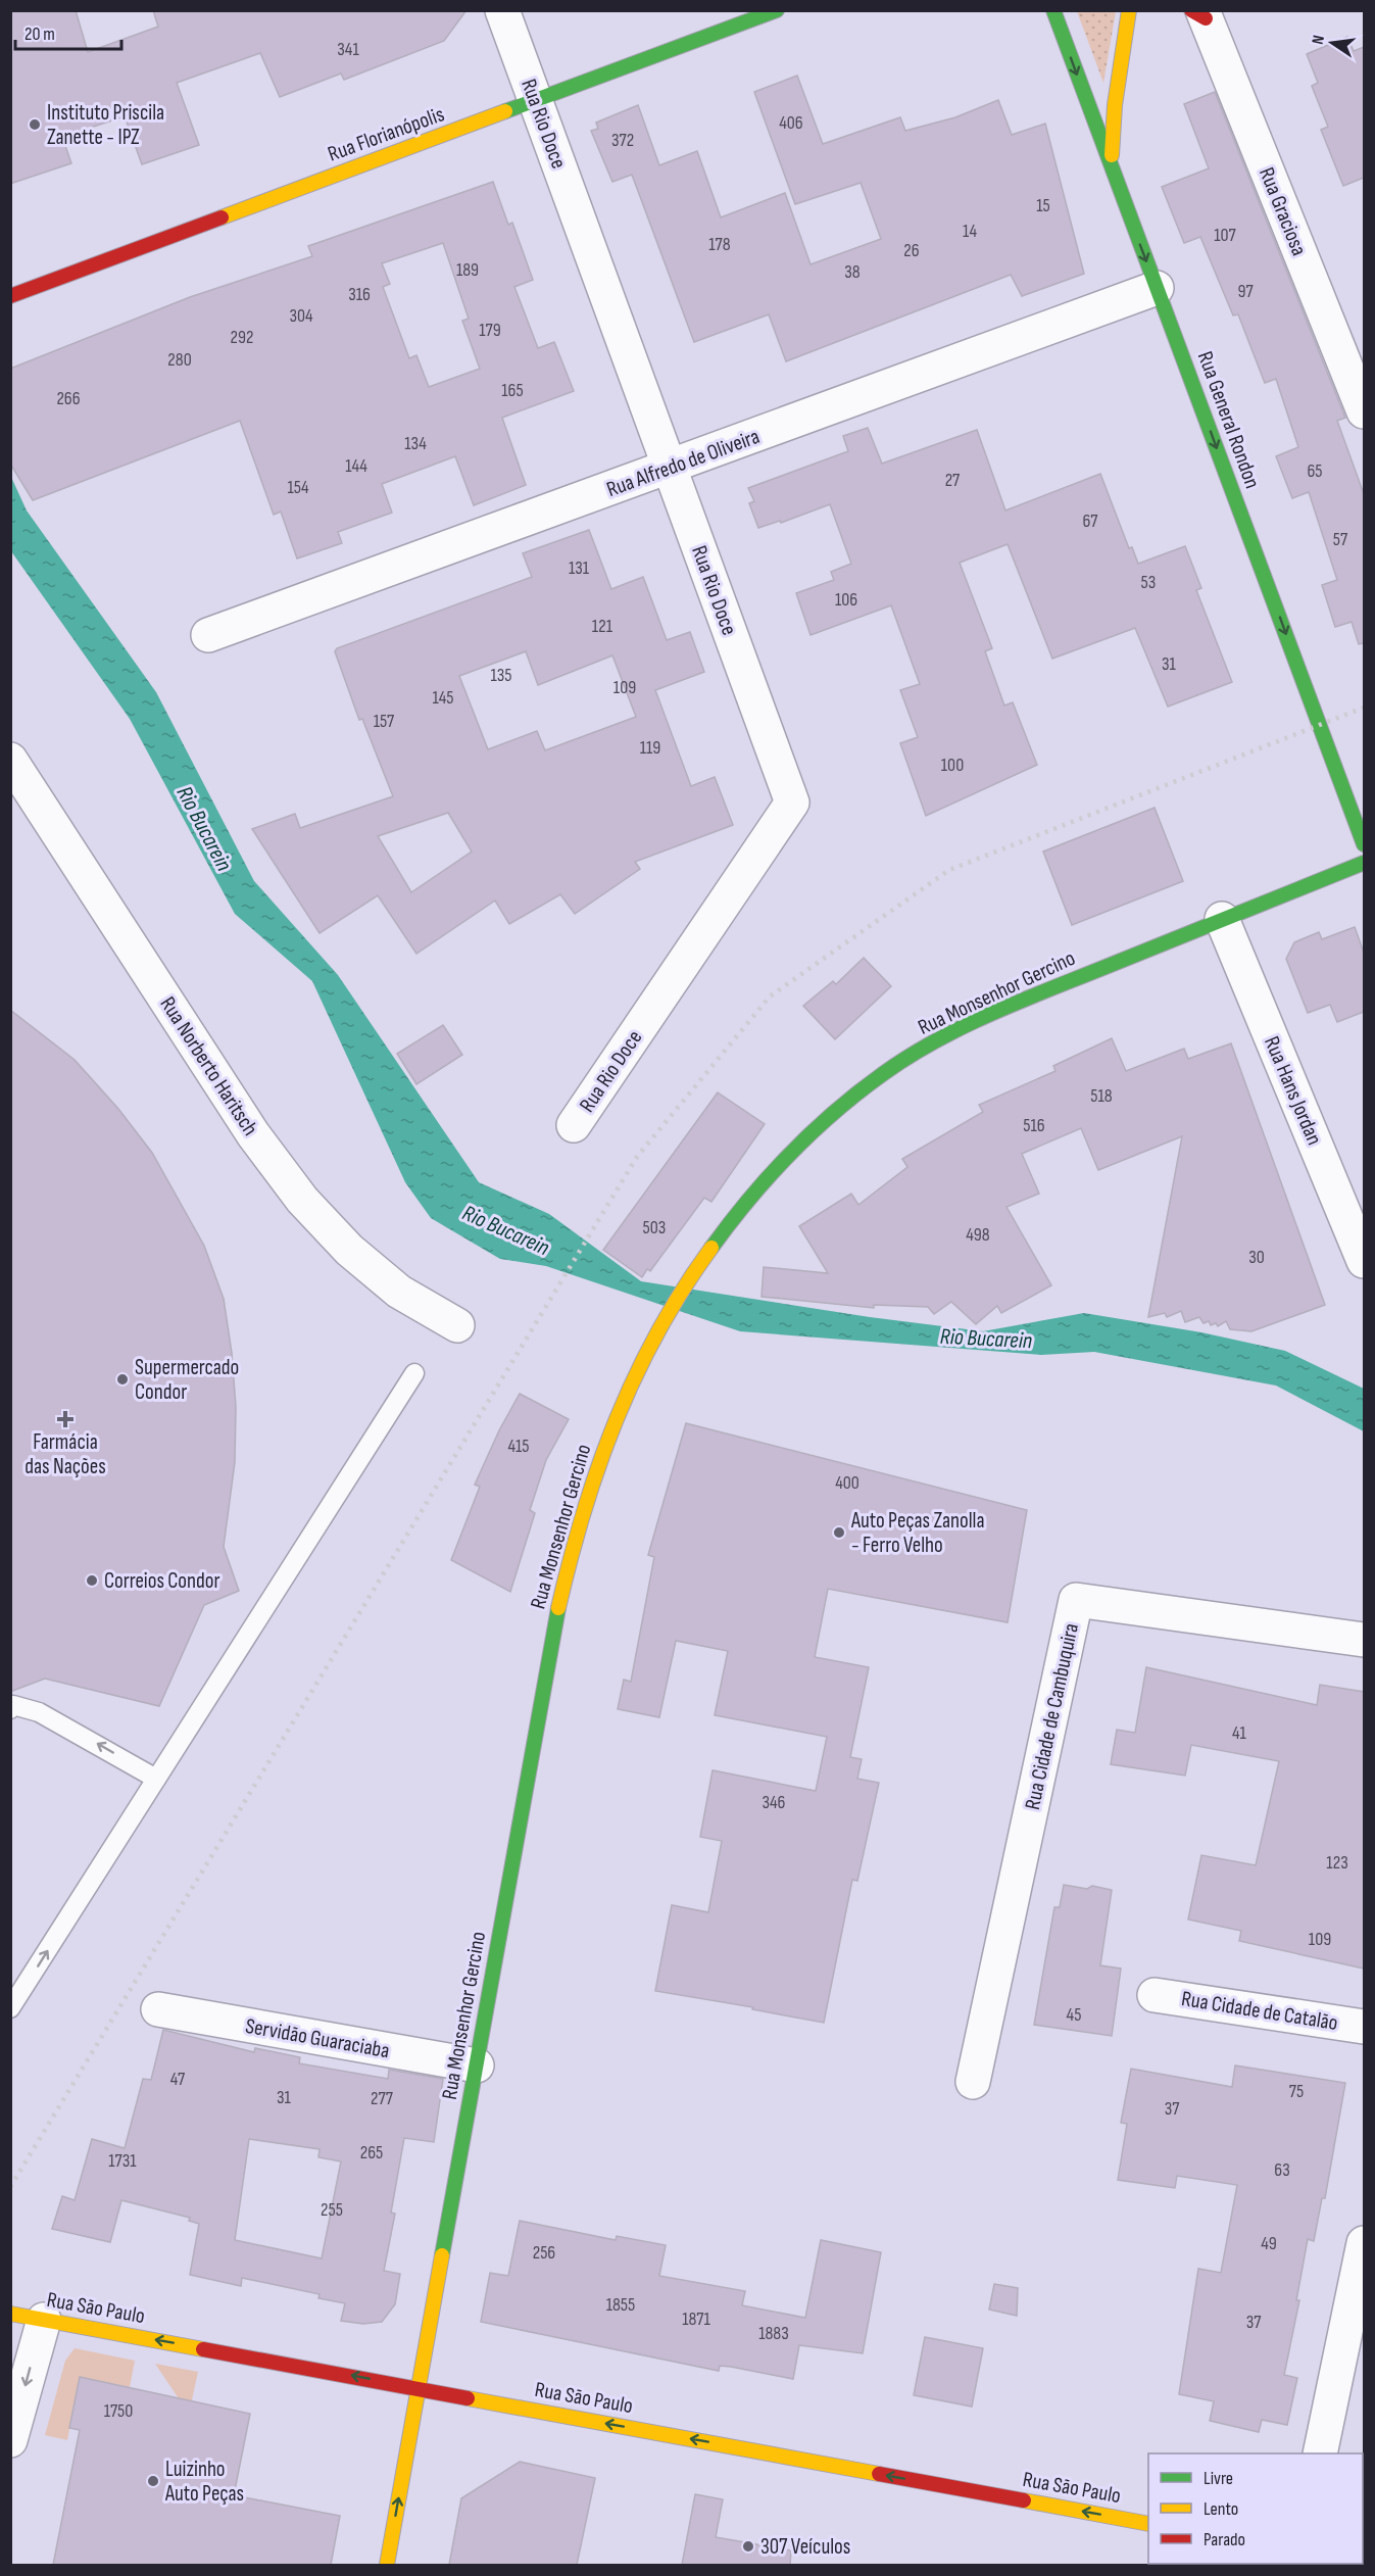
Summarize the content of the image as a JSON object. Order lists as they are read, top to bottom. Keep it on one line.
{"streets":{"main road":["Rua Florianópolis","Rua General Rondon","Rua Monsenhor Gercino","Rua São Paulo"],"street":["Rua Rio Doce","Rua Graciosa","Rua Alfredo de Oliveira","Rua Norberto Haritsch","Rua Hans Jordan","Rua Cidade de Cambuquira","Rua Cidade de Catalão","Servidão Guaraciaba"]},"crossings":[["Rua Rio Doce","Rua Florianópolis"],["Rua Rio Doce","Rua Alfredo de Oliveira"],["Rua General Rondon","Rua Alfredo de Oliveira"],["Rua Monsenhor Gercino","Rua Hans Jordan"],["Rua Monsenhor Gercino","Servidão Guaraciaba"],["Rua Monsenhor Gercino","Rua São Paulo"]],"one_way":["Rua General Rondon","Rua São Paulo"],"water":["Rio Bucarein"],"places":{"other":["Instituto Priscila Zanette - IPZ","Supermercado Condor","Auto Peças Zanolla - Ferro Velho","Correios Condor","Luizinho Auto Peças","307 Veículos"],"health":["Farmácia das Nações"]},"house_numbers":["341","406","372","15","14","107","178","26","189","38","97","316","304","179","292","280","165","266","134","144","65","27","154","67","57","131","53","106","121","31","135","109","145","157","119","100","518","516","503","498","30","415","400","41","346","123","109","45","47","75","31","277","37","265","1731","63","255","49","256","1855","1871","37","1883","1750"],"legend":["Livre","Lento","Parado"],"scale_bar":"20 m","north":"left"}
